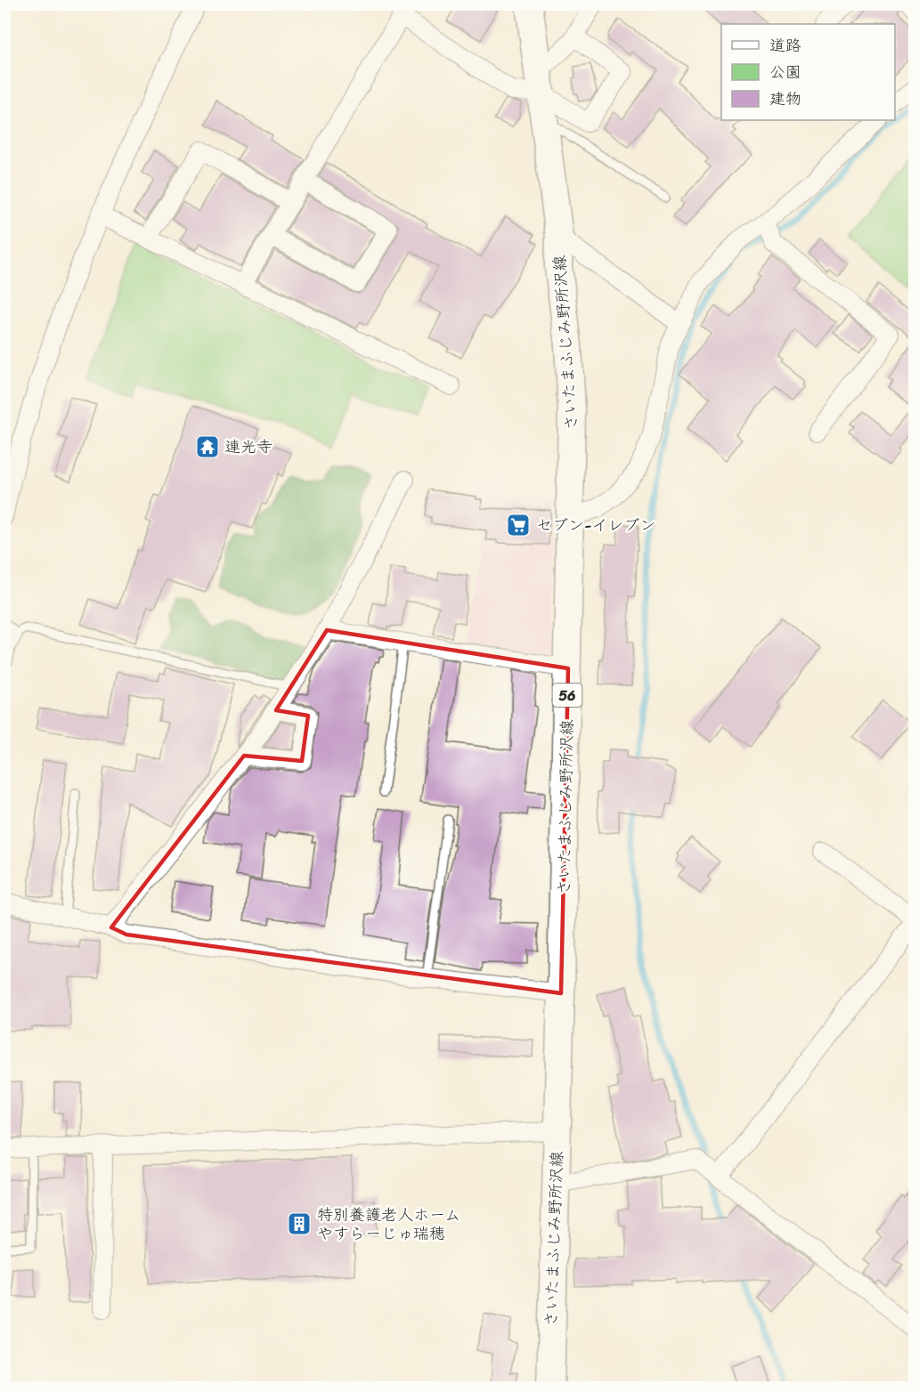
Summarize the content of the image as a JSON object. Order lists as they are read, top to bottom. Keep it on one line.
{"streets":{"main road":["さいたまふじみ野所沢線","56"]},"places":{"temple":["連光寺"],"supermarket":["セブン-イレブン"],"building":["特別養護老人ホーム やすらーじゅ瑞穂"]},"legend":["道路","公園","建物"]}
